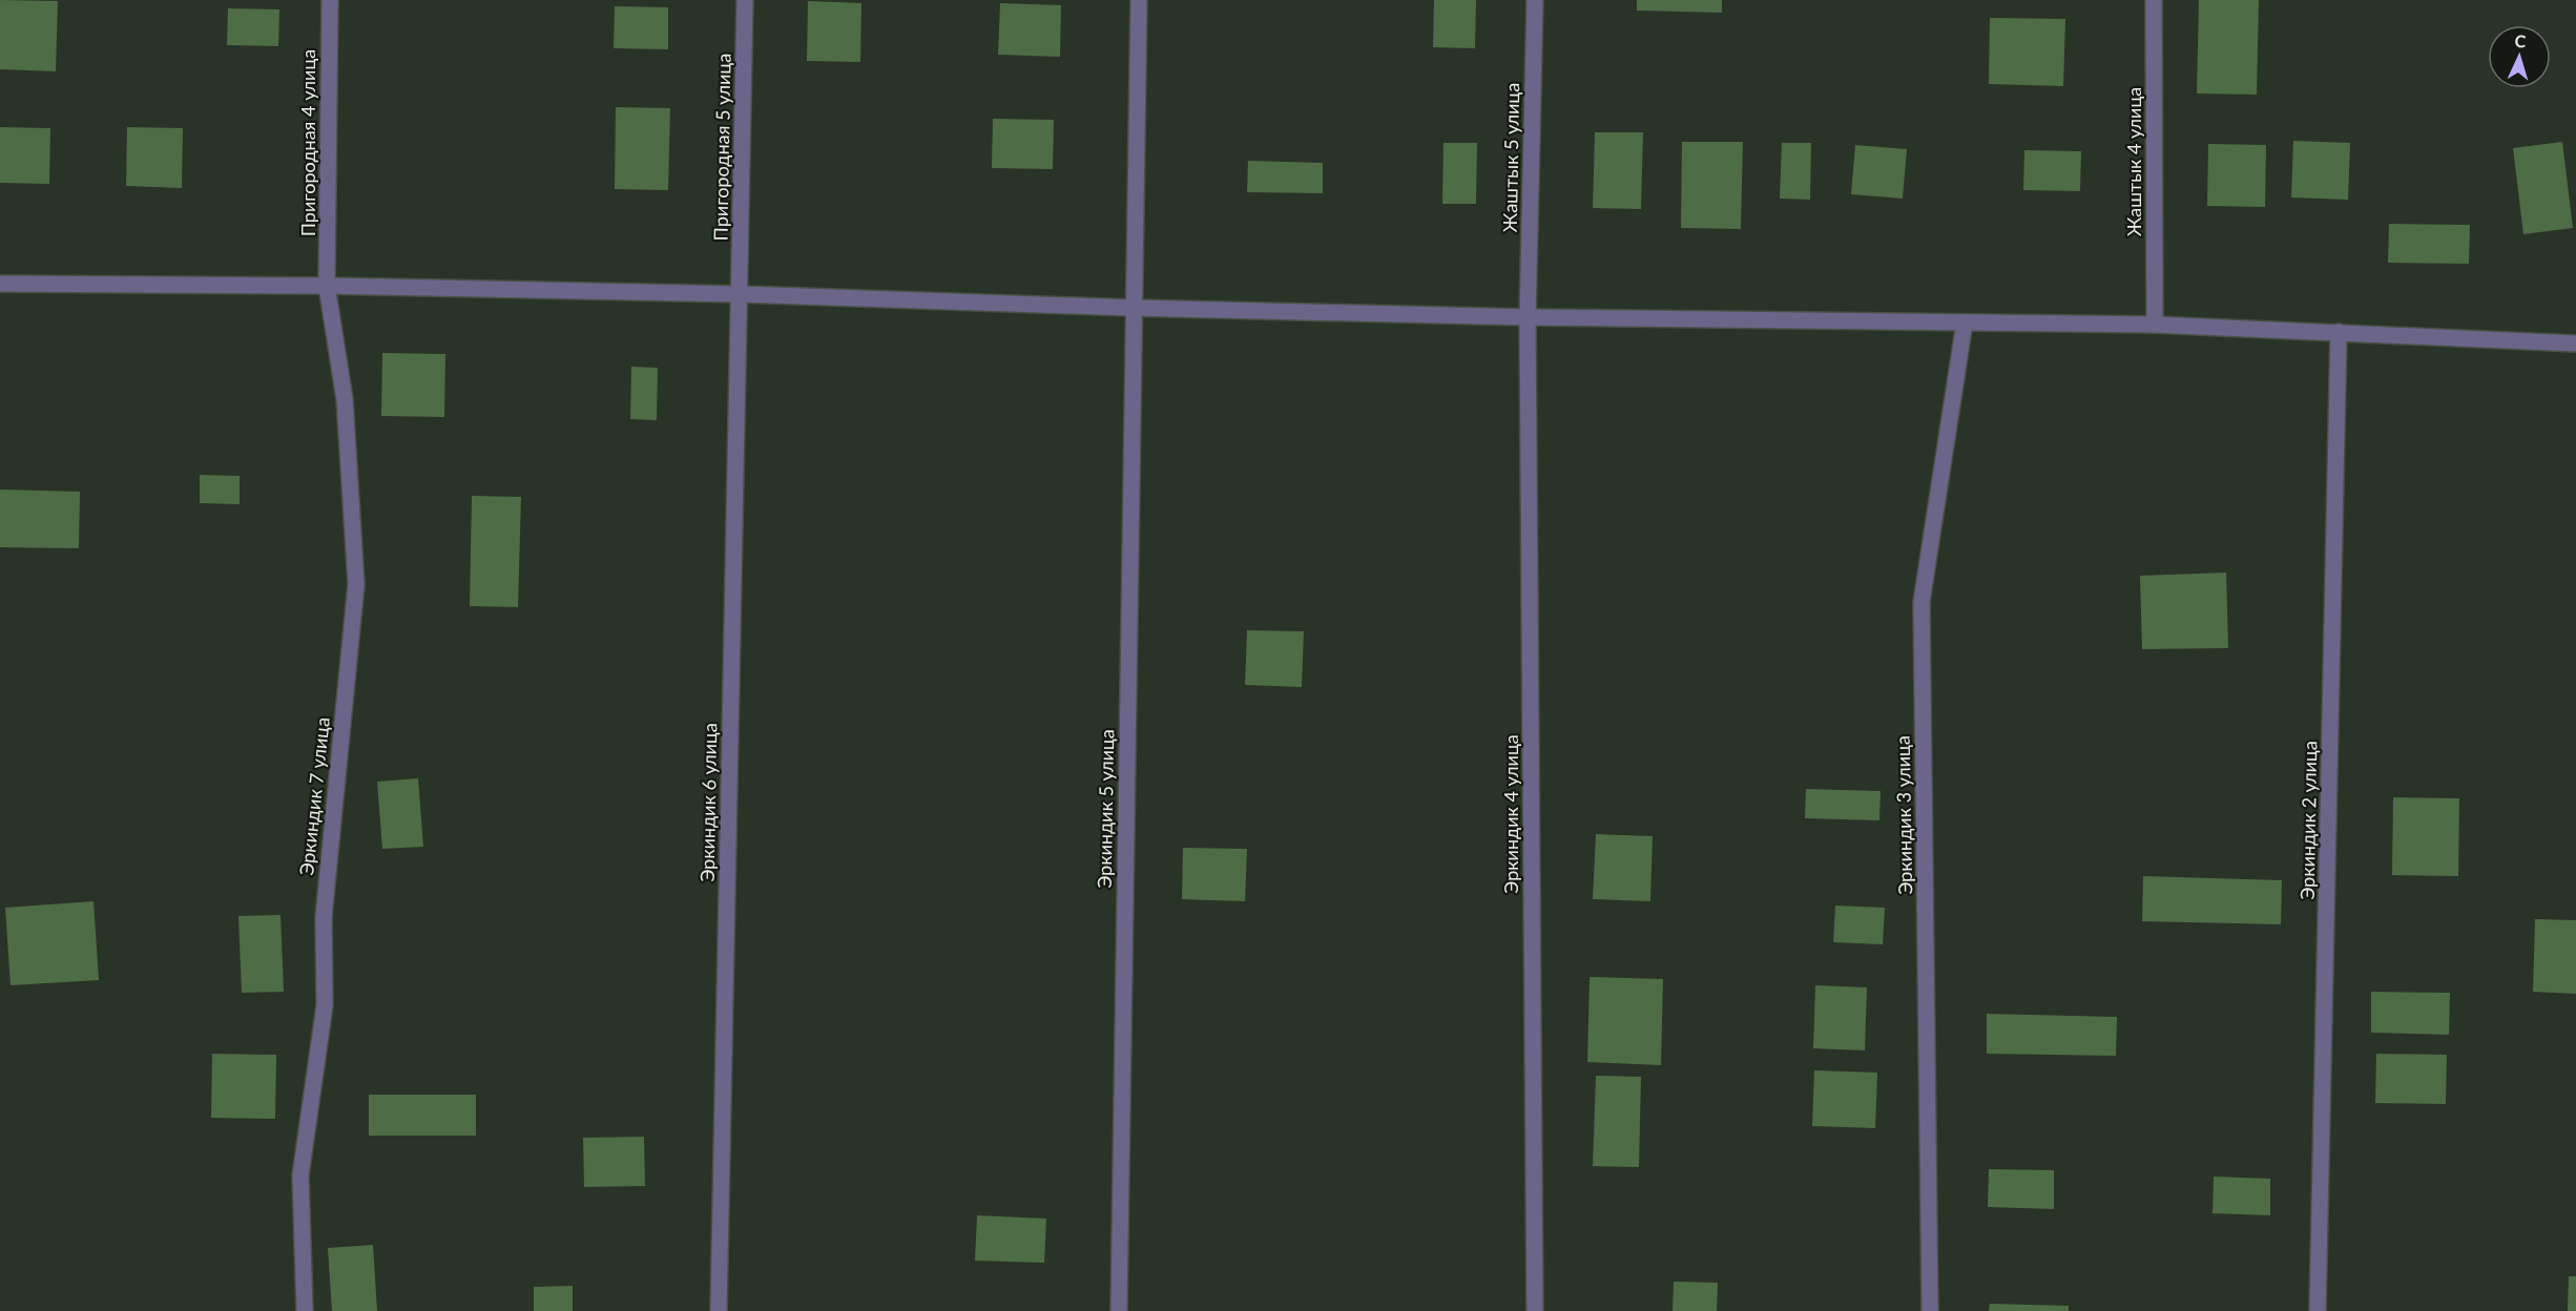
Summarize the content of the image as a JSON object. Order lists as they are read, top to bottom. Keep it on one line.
{"streets":{"street":["Пригородная 4 улица","Пригородная 5 улица","Жаштык 5 улица","Жаштык 4 улица","Эркиндик 7 улица","Эркиндик 6 улица","Эркиндик 5 улица","Эркиндик 4 улица","Эркиндик 3 улица","Эркиндик 2 улица"]},"crossings":[["Пригородная 4 улица","Эркиндик 7 улица"],["Пригородная 5 улица","Эркиндик 6 улица"],["Жаштык 5 улица","Эркиндик 4 улица"]],"north":"top"}
